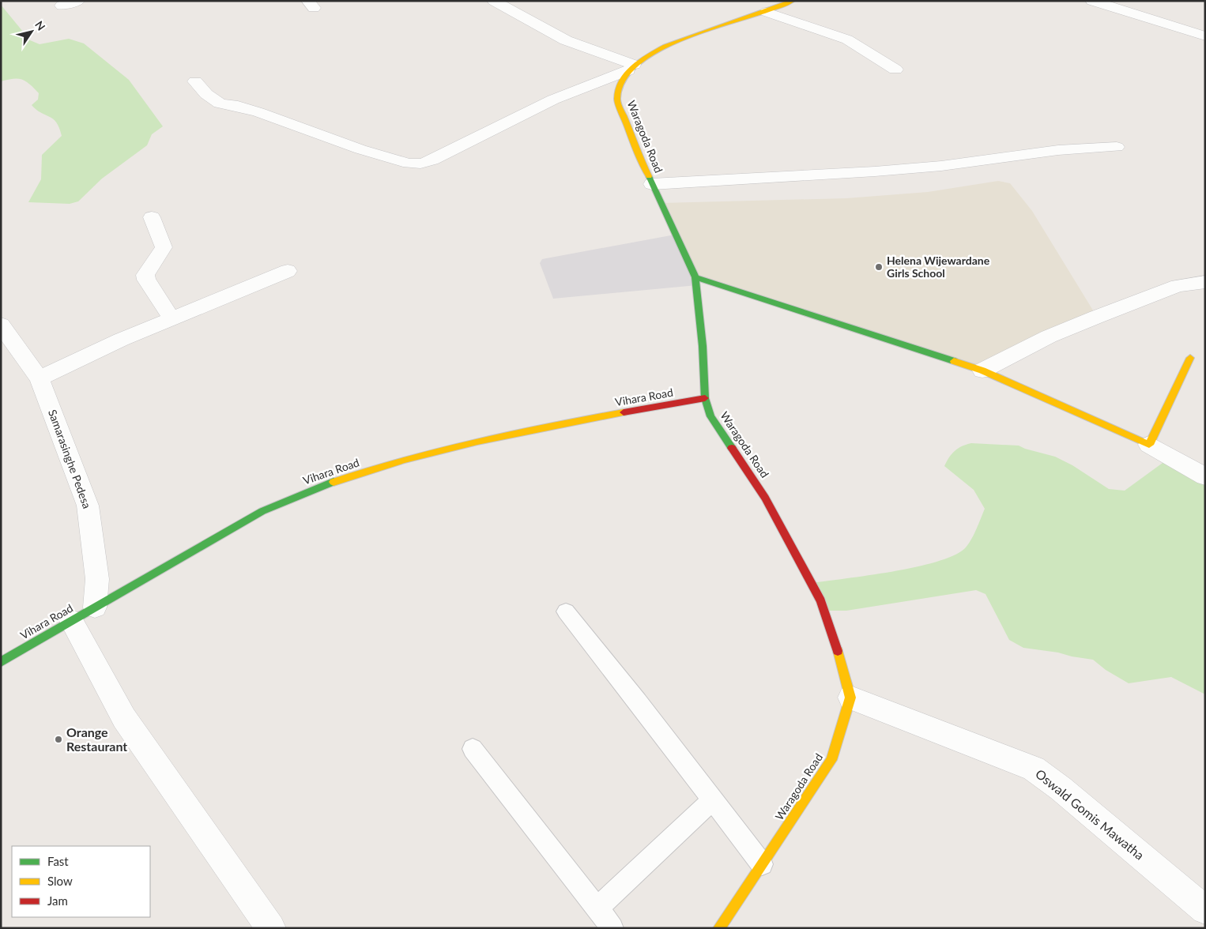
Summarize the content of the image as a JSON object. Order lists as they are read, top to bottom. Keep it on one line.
{"streets":{"main road":["Waragoda Road","Vihara Road"],"street":["Samarasinghe Pedesa","Oswald Gomis Mawatha"]},"crossings":[["Waragoda Road","Vihara Road"],["Waragoda Road","Oswald Gomis Mawatha"],["Vihara Road","Samarasinghe Pedesa"]],"places":["Helena Wijewardane Girls School","Orange Restaurant"],"legend":["Fast","Slow","Jam"],"north":"top right"}
